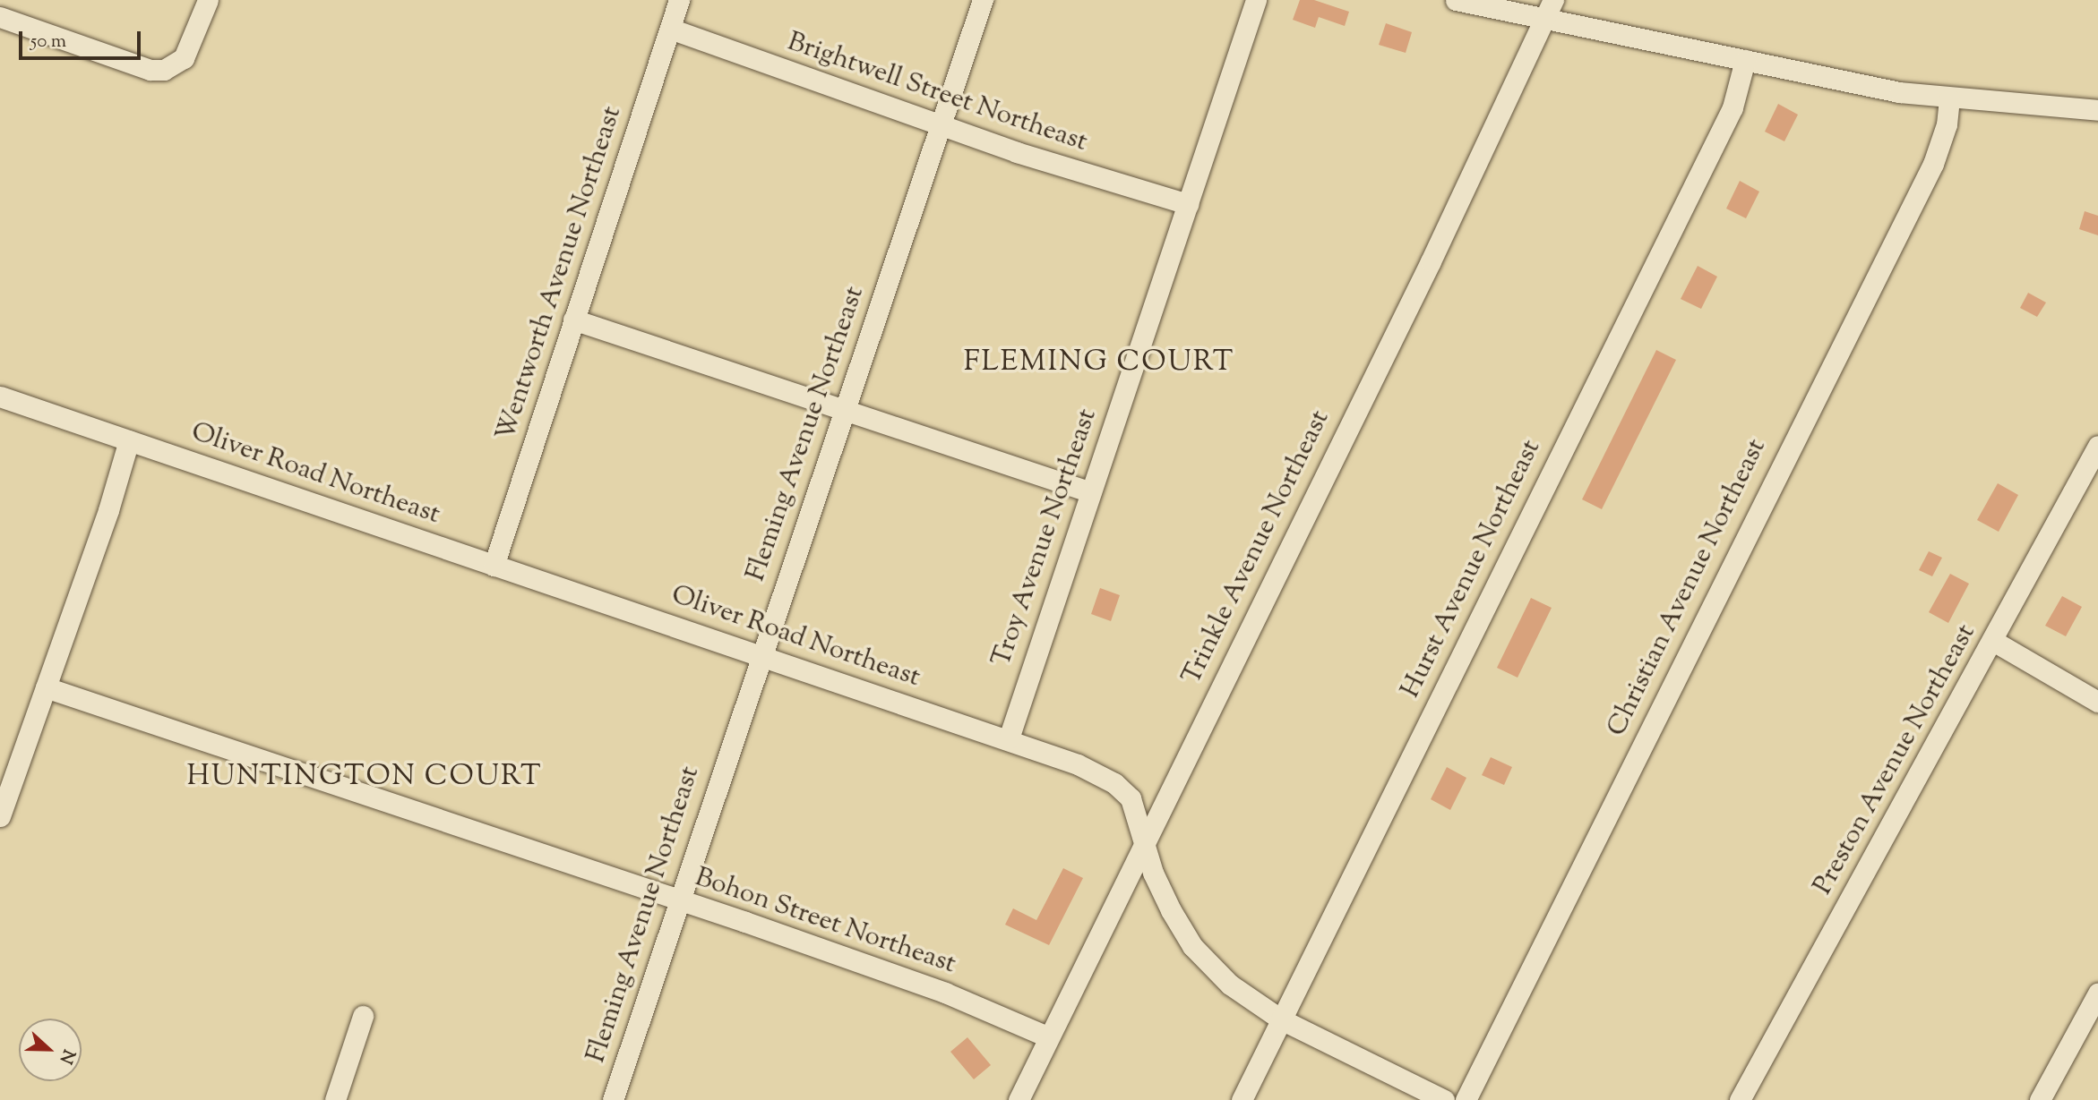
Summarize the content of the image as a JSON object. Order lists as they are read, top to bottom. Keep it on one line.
{"streets":{"street":["Brightwell Street Northeast","Wentworth Avenue Northeast","Fleming Avenue Northeast","Oliver Road Northeast","Troy Avenue Northeast","Trinkle Avenue Northeast","Hurst Avenue Northeast","Christian Avenue Northeast","Preston Avenue Northeast","Bohon Street Northeast"]},"crossings":[["Brightwell Street Northeast","Wentworth Avenue Northeast"],["Brightwell Street Northeast","Fleming Avenue Northeast"],["Brightwell Street Northeast","Troy Avenue Northeast"],["Wentworth Avenue Northeast","Oliver Road Northeast"],["Fleming Avenue Northeast","Oliver Road Northeast"],["Fleming Avenue Northeast","Bohon Street Northeast"],["Oliver Road Northeast","Troy Avenue Northeast"],["Oliver Road Northeast","Trinkle Avenue Northeast"],["Oliver Road Northeast","Hurst Avenue Northeast"],["Trinkle Avenue Northeast","Bohon Street Northeast"]],"districts":["FLEMING COURT","HUNTINGTON COURT"],"scale_bar":"50 m","north":"right"}
